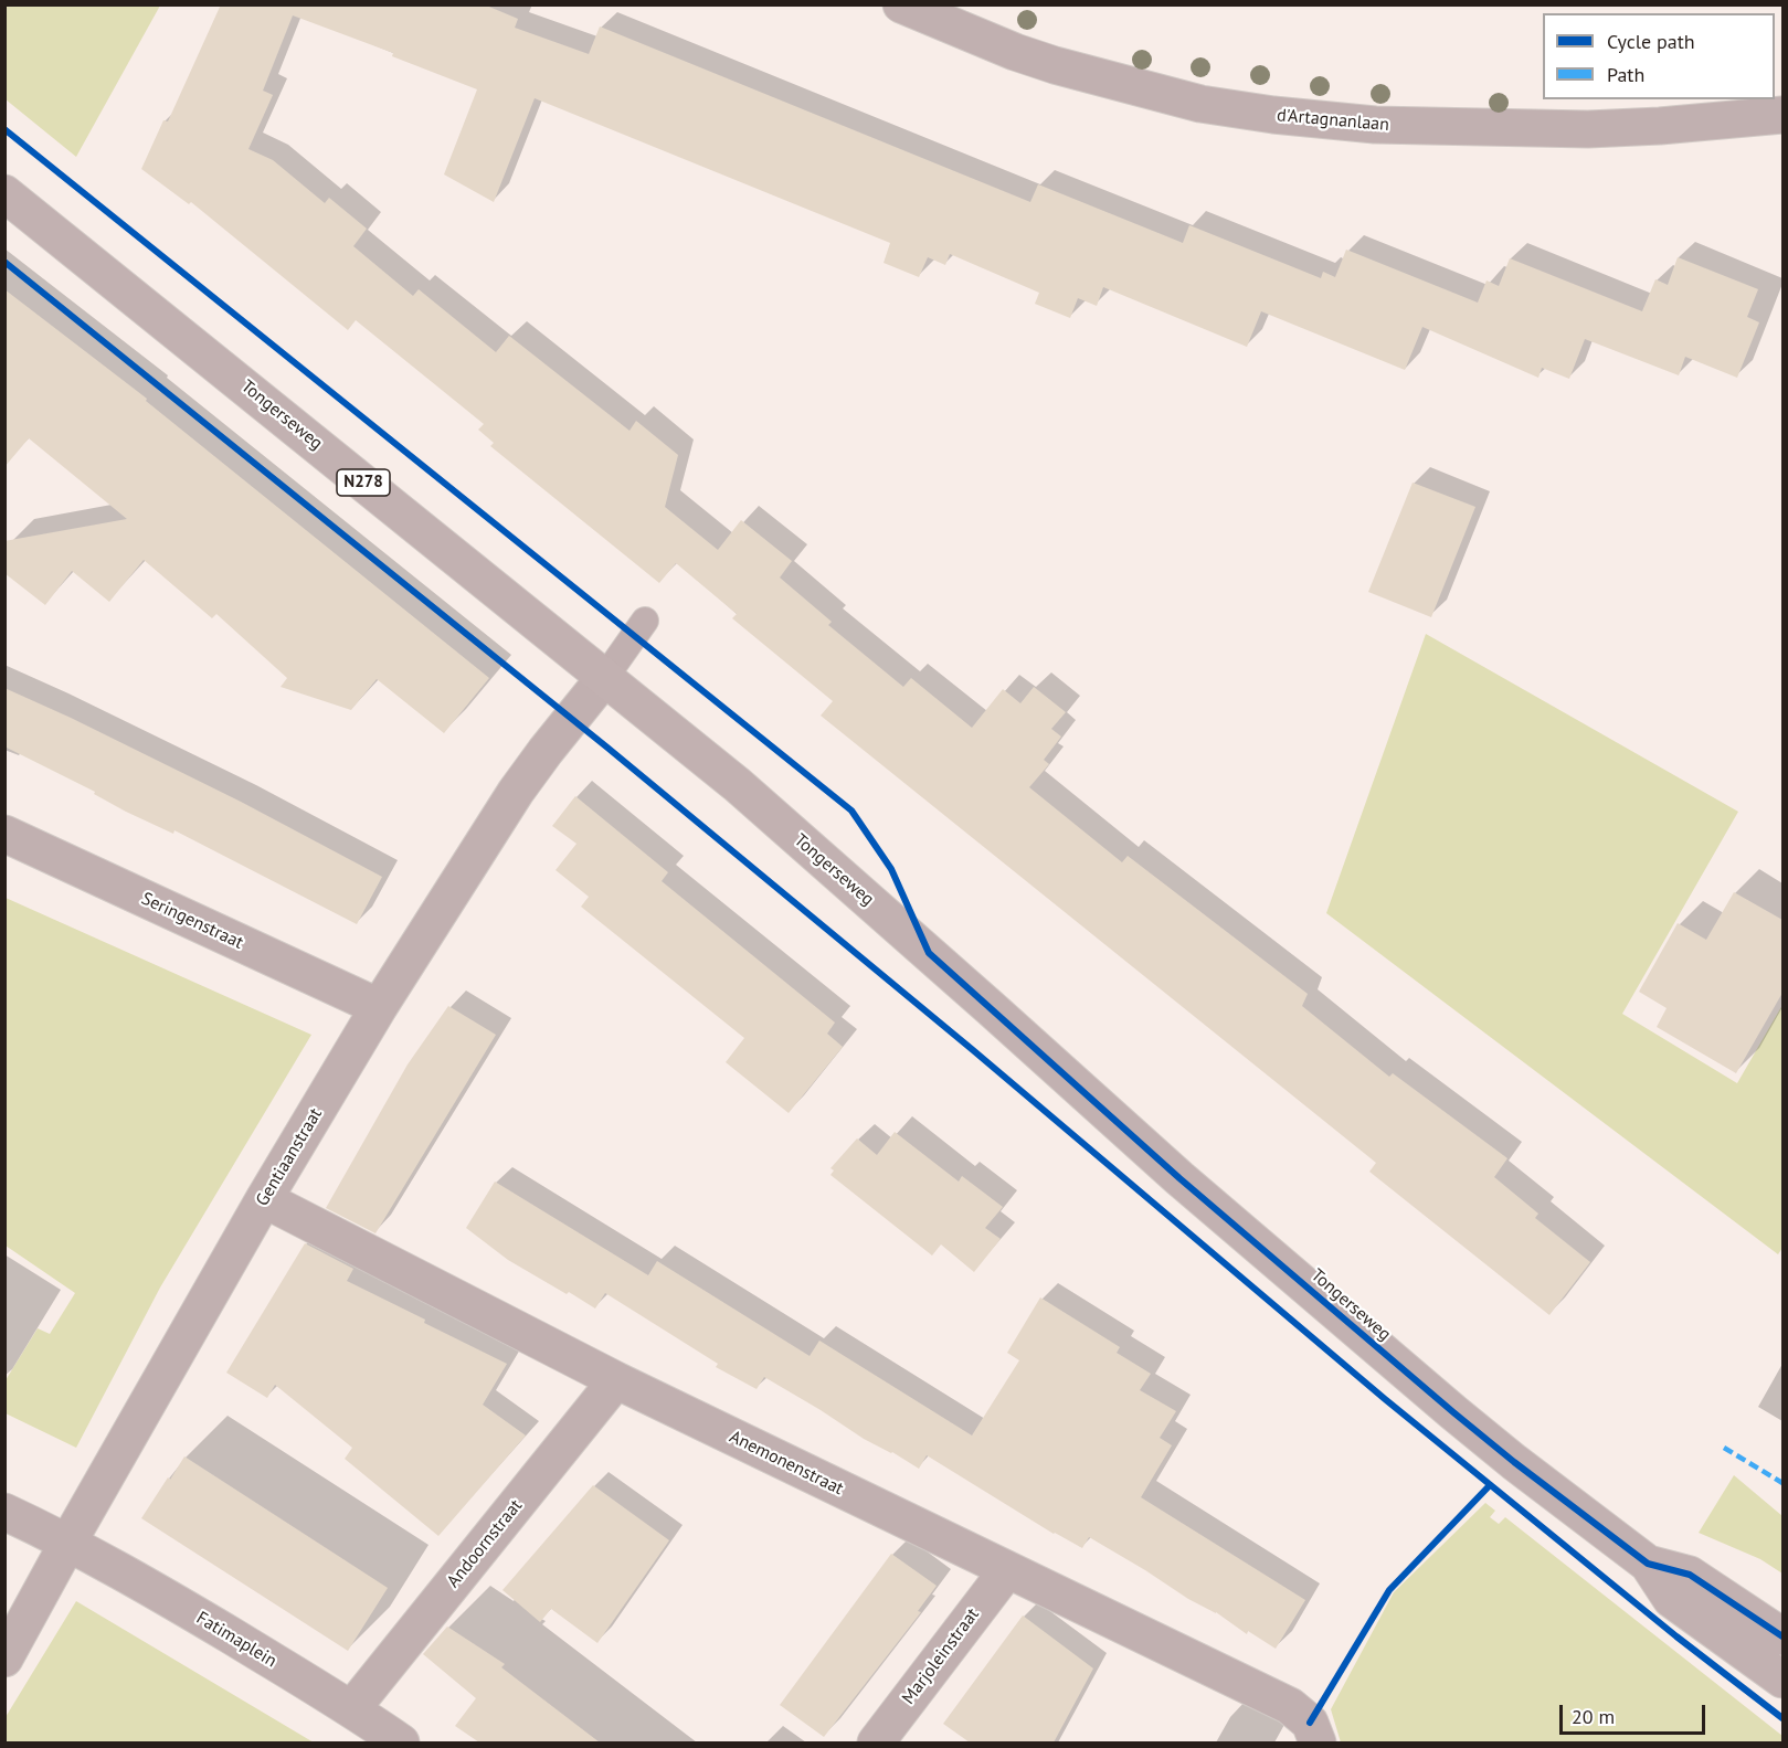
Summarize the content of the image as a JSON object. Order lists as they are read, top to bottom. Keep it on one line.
{"streets":{"main road":["Tongerseweg","N278"],"street":["d'Artagnanlaan","Seringenstraat","Gentiaanstraat","Anemonenstraat","Andoornstraat","Fatimaplein","Marjoleinstraat"]},"crossings":[["Tongerseweg","Gentiaanstraat"],["Seringenstraat","Gentiaanstraat"],["Gentiaanstraat","Anemonenstraat"],["Gentiaanstraat","Fatimaplein"],["Anemonenstraat","Andoornstraat"],["Anemonenstraat","Marjoleinstraat"],["Andoornstraat","Fatimaplein"]],"legend":["Cycle path","Path"],"scale_bar":"20 m"}
